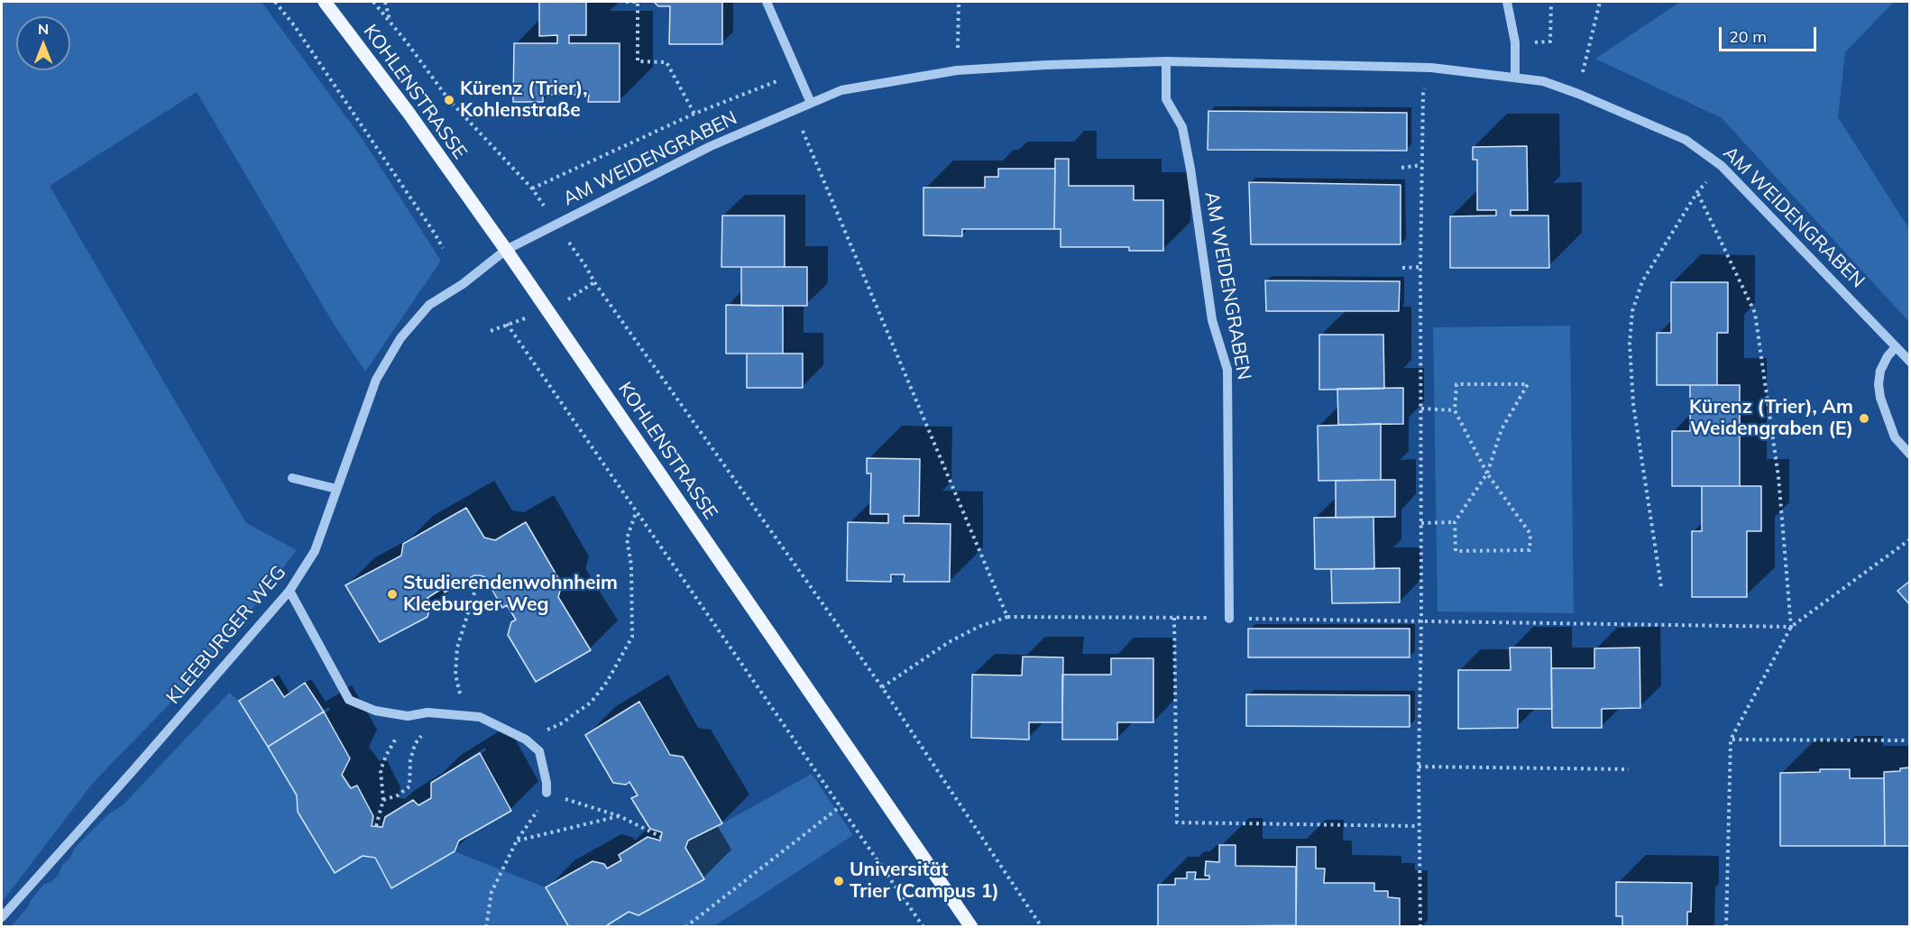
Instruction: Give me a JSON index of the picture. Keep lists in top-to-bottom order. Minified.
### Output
{"streets":{"main road":["KOHLENSTRASSE"],"street":["AM WEIDENGRABEN","KLEEBURGER WEG"]},"crossings":[["KOHLENSTRASSE","AM WEIDENGRABEN"],["KOHLENSTRASSE","KLEEBURGER WEG"],["AM WEIDENGRABEN","KLEEBURGER WEG"]],"places":["Kürenz (Trier), Kohlenstraße","Kürenz (Trier), Am Weidengraben (E)","Studierendenwohnheim Kleeburger Weg","Universität Trier (Campus 1)"],"scale_bar":"20 m","north":"top"}
